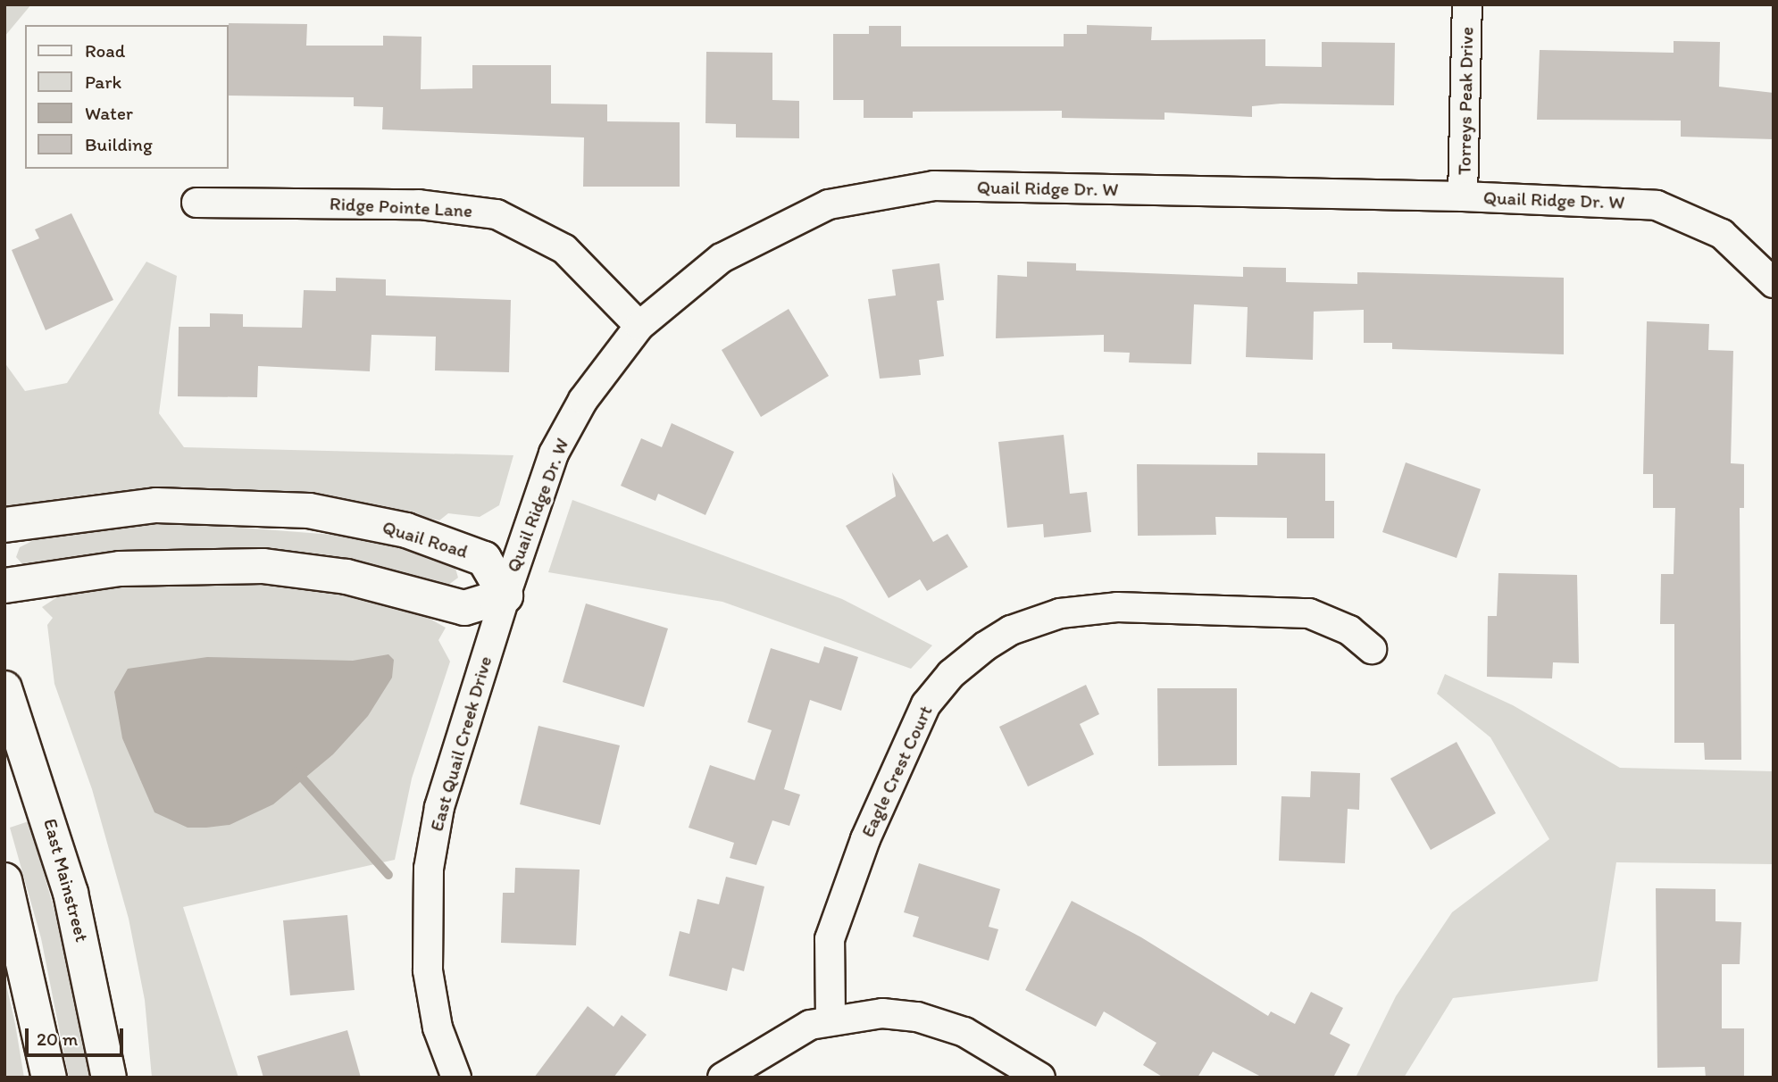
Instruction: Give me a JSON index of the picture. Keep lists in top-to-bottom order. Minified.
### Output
{"streets":{"street":["Torreys Peak Drive","Quail Ridge Dr. W","Ridge Pointe Lane","Quail Road","East Quail Creek Drive","Eagle Crest Court","East Mainstreet"]},"crossings":[["Torreys Peak Drive","Quail Ridge Dr. W"],["Quail Ridge Dr. W","Ridge Pointe Lane"],["Quail Ridge Dr. W","Quail Road"],["Quail Ridge Dr. W","East Quail Creek Drive"],["Quail Road","East Quail Creek Drive"]],"legend":["Road","Park","Water","Building"],"scale_bar":"20 m"}
